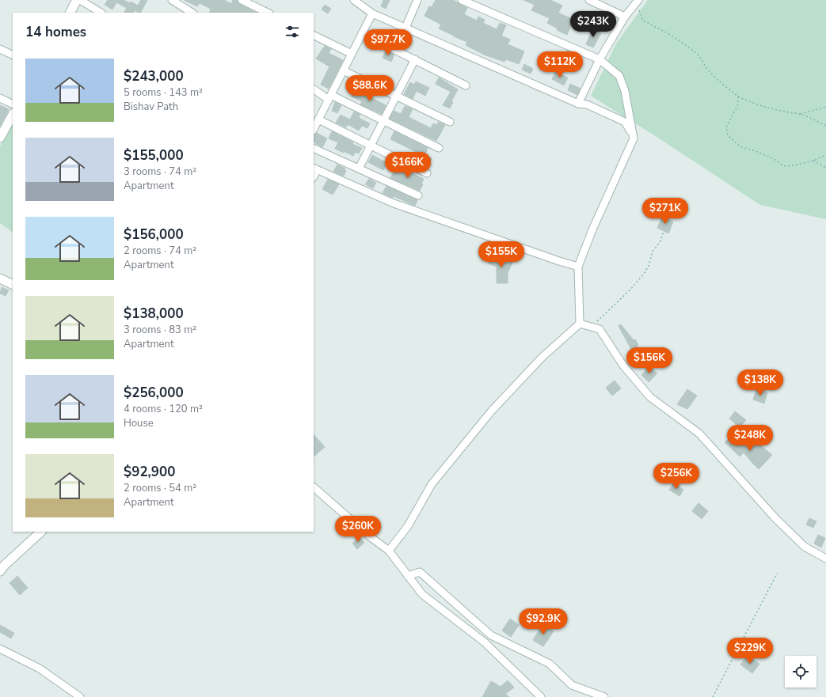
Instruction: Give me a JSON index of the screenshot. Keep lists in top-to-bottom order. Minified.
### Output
{"page":{"price":["$243K","$97.7K","$112K","$88.6K","$166K","$271K","$155K","$156K","$138K","$248K","$256K","$260K","$92.9K","$229K"],"heading":"14 homes","list":[{"name":"$243,000","note":"5 rooms · 143 m² · Bishav Path"},{"name":"$155,000","note":"3 rooms · 74 m² · Apartment"},{"name":"$156,000","note":"2 rooms · 74 m² · Apartment"},{"name":"$138,000","note":"3 rooms · 83 m² · Apartment"},{"name":"$256,000","note":"4 rooms · 120 m² · House"},{"name":"$92,900","note":"2 rooms · 54 m² · Apartment"}]}}
